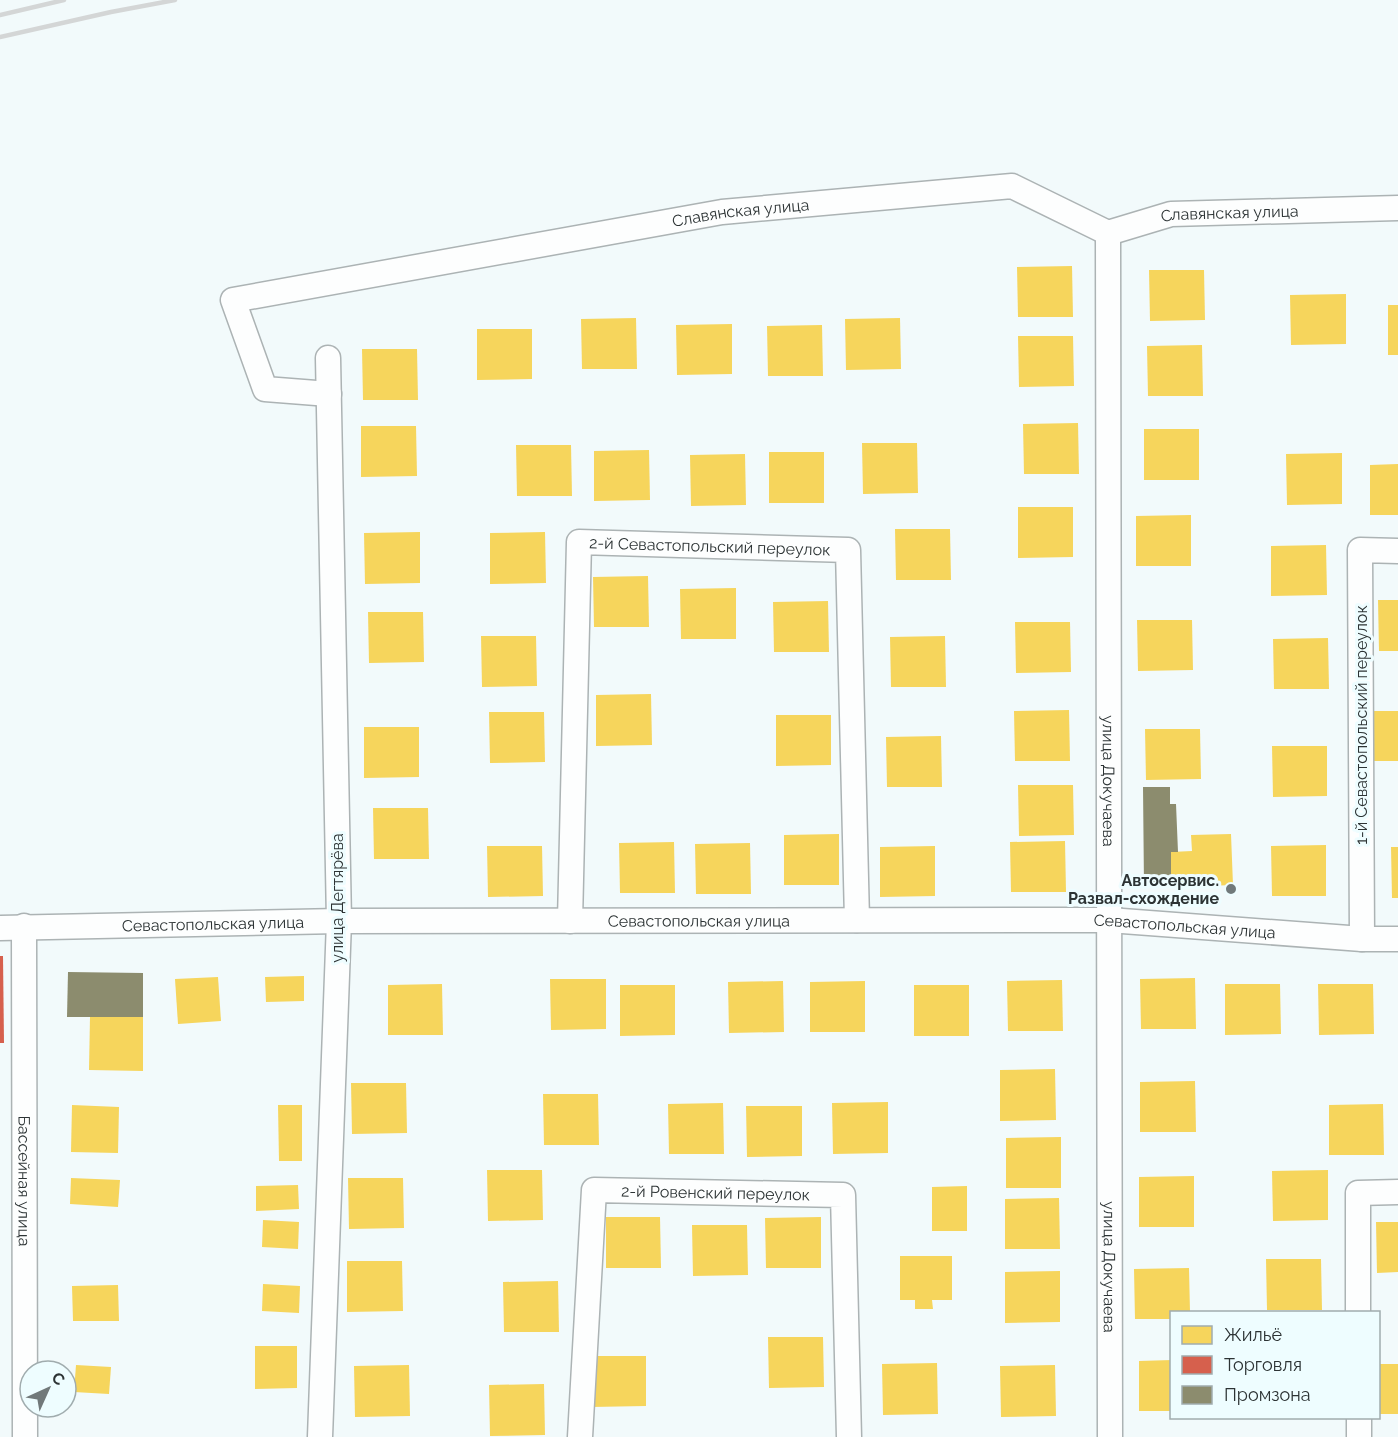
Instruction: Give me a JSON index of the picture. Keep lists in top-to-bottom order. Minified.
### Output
{"streets":{"street":["Славянская улица","2-й Севастопольский переулок","1-й Севастопольский переулок","улица Докучаева","улица Дегтярёва","Севастопольская улица","Бассейная улица","2-й Ровенский переулок"]},"crossings":[["Славянская улица","улица Докучаева"],["Славянская улица","улица Дегтярёва"],["2-й Севастопольский переулок","Севастопольская улица"],["1-й Севастопольский переулок","Севастопольская улица"],["улица Докучаева","Севастопольская улица"],["улица Дегтярёва","Севастопольская улица"],["Севастопольская улица","Бассейная улица"]],"places":["Автосервис. Развал-схождение"],"legend":["Жильё","Торговля","Промзона"],"north":"top right"}
